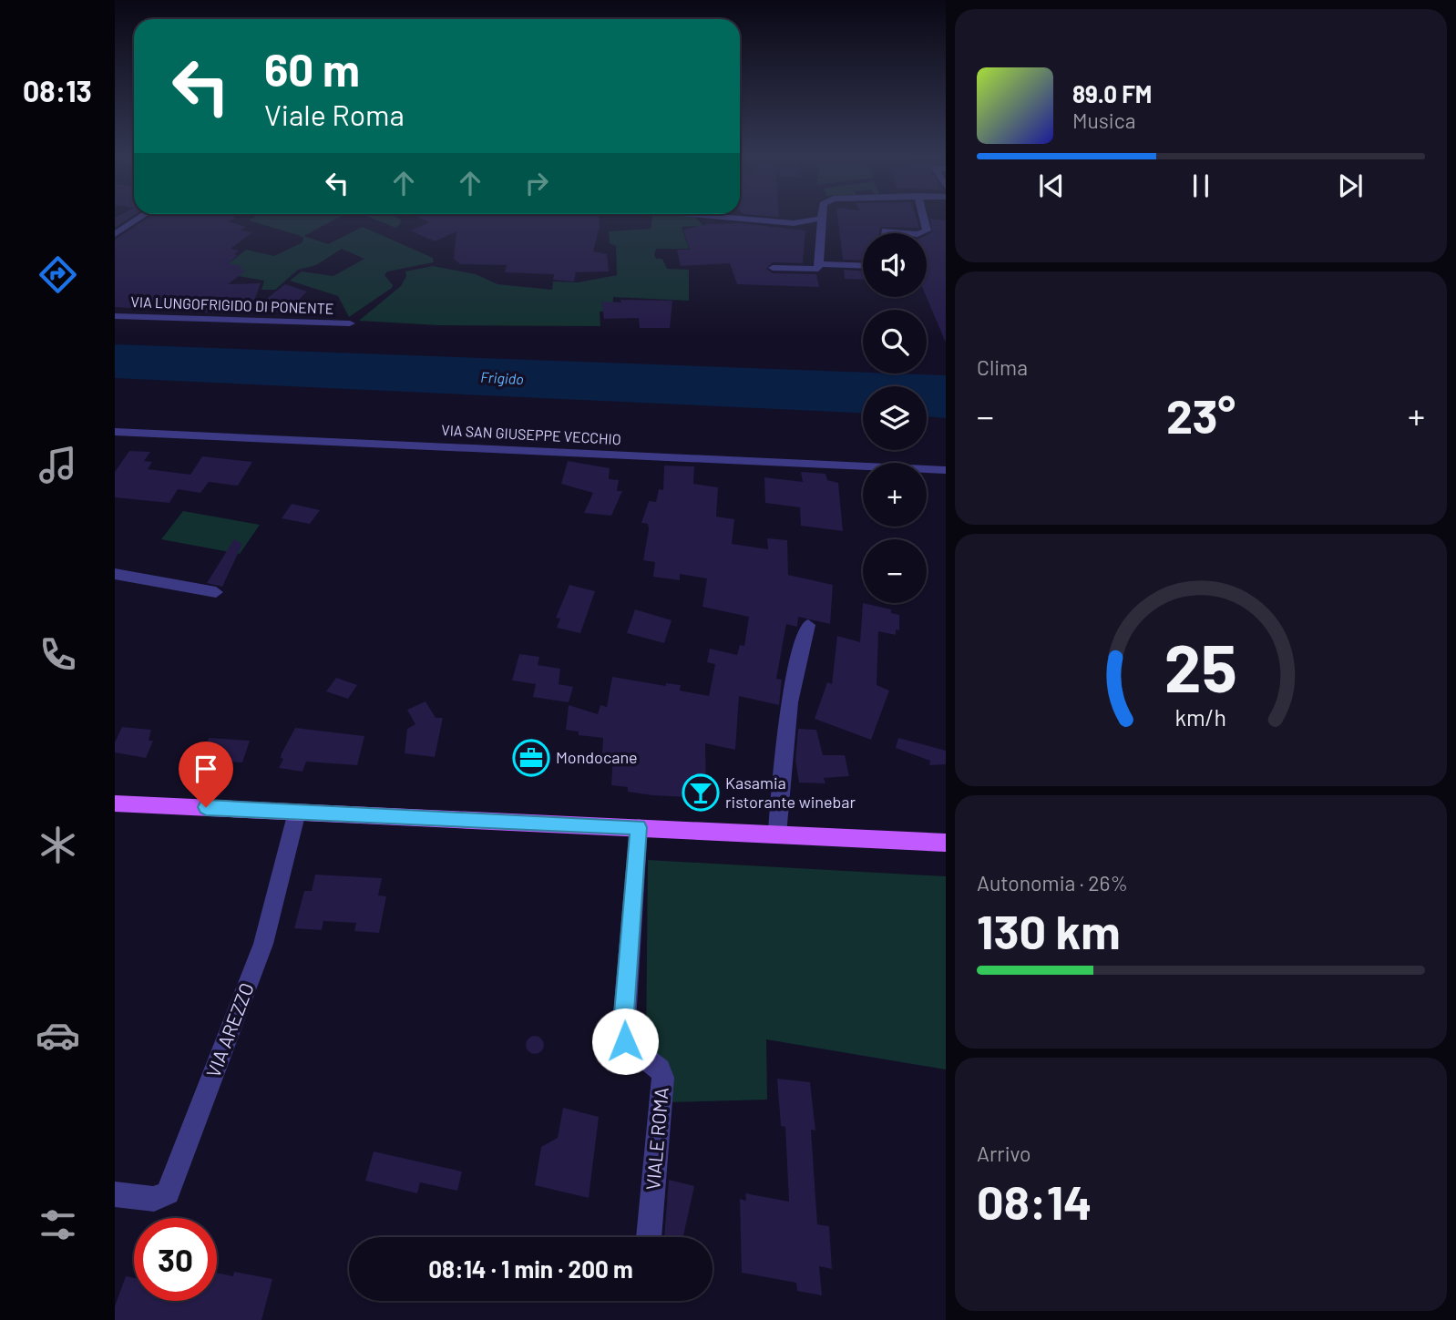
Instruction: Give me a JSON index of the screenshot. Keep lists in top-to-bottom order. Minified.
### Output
{"streets":{"street":["VIA LUNGOFRIGIDO DI PONENTE","VIA SAN GIUSEPPE VECCHIO","VIA AREZZO","VIALE ROMA"]},"water":["Frigido"],"places":{"office":["Mondocane"],"bar":["Kasamia ristorante winebar"]},"page":{"tabs":"08:13","turn":["60 m","Viale Roma"],"song":["89.0 FM","Musica"],"map_buttons":["+","−"],"tile":["Clima",["Autonomia · 26%","130 km"],["Arrivo","08:14"]],"heat":["−","23°","+"],"limit":"30","trip":"08:14 · 1 min · 200 m","gauge":["25","km/h"]}}
